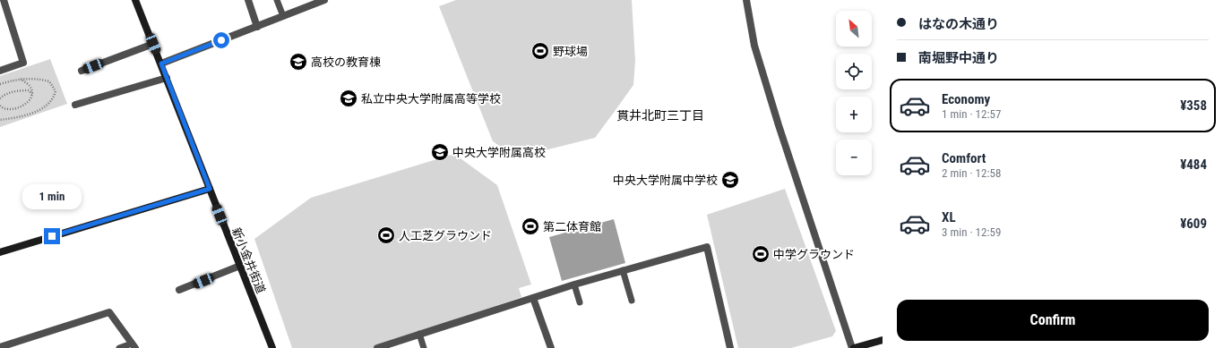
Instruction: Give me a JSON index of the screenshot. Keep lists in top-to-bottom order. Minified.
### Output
{"streets":{"main road":["新小金井街道"]},"districts":["貫井北町三丁目"],"places":{"sports":["野球場","第二体育館","人工芝グラウンド","中学グラウンド"],"school or university":["高校の教育棟","私立中央大学附属高等学校","中央大学附属高校","中央大学附属中学校"]},"north":"top left","page":{"banner":["はなの木通り","南堀野中通り"],"map_buttons":["+","−"],"list":[{"name":"Economy","note":"1 min · 12:57","value":"¥358"},{"name":"Comfort","note":"2 min · 12:58","value":"¥484"},{"name":"XL","note":"3 min · 12:59","value":"¥609"}],"bubble":"1 min","buttons":"Confirm"}}
